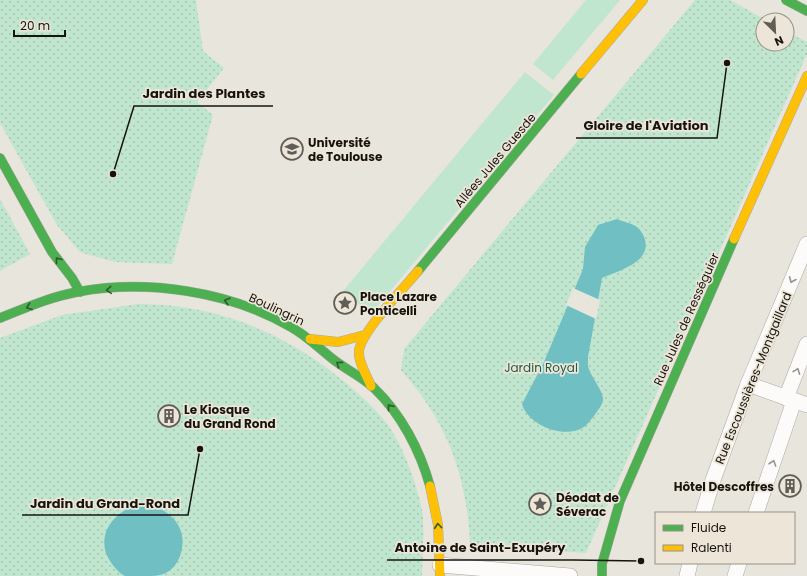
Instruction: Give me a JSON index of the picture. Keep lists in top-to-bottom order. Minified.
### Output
{"streets":{"main road":["Allées Jules Guesde","Boulingrin","Rue Jules de Rességuier"],"street":["Rue Escoussières-Montgaillard"]},"crossings":[["Allées Jules Guesde","Boulingrin"]],"one_way":["Boulingrin"],"parks":["Jardin Royal"],"places":{"other":["Gloire de l'Aviation","Jardin des Plantes","Jardin du Grand-Rond","Antoine de Saint-Exupéry"],"school or university":["Université de Toulouse"],"place":["Place Lazare Ponticelli","Déodat de Séverac"],"building":["Le Kiosque du Grand Rond","Hôtel Descoffres"]},"legend":["Fluide","Ralenti"],"scale_bar":"20 m","north":"bottom right"}
